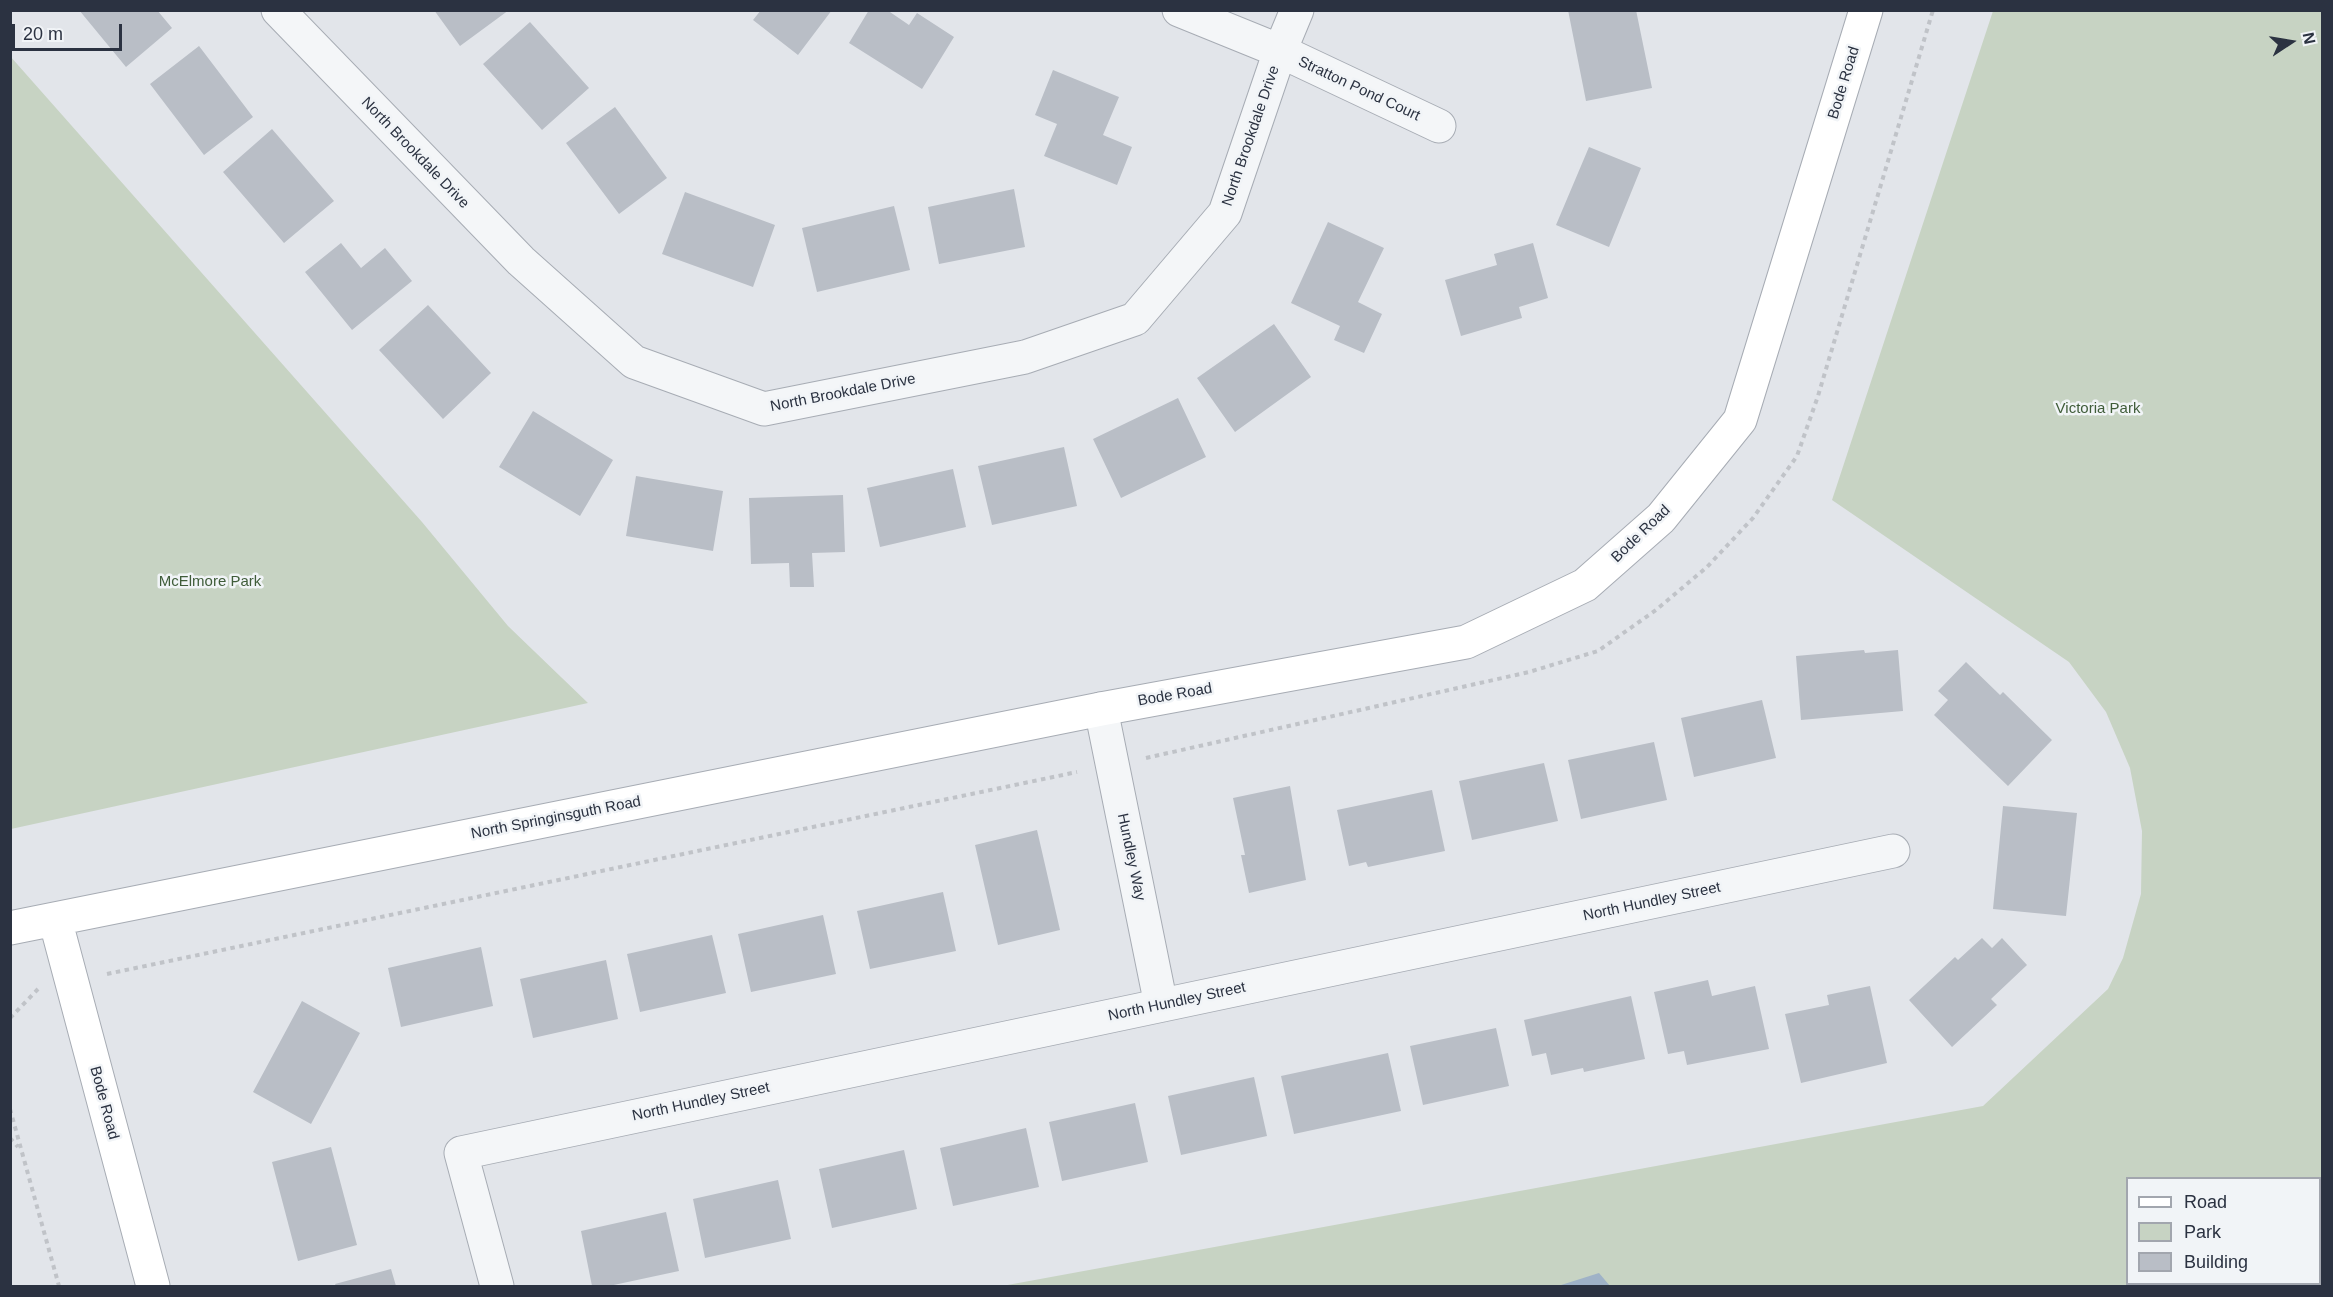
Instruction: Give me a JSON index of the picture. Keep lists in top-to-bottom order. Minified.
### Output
{"streets":{"street":["Bode Road","Stratton Pond Court","North Brookdale Drive","North Springinsguth Road","Hundley Way","North Hundley Street"]},"crossings":[["Bode Road","North Springinsguth Road"],["Bode Road","Hundley Way"],["Stratton Pond Court","North Brookdale Drive"],["North Springinsguth Road","Hundley Way"],["Hundley Way","North Hundley Street"]],"parks":["Victoria Park","McElmore Park"],"legend":["Road","Park","Building"],"scale_bar":"20 m","north":"right"}
